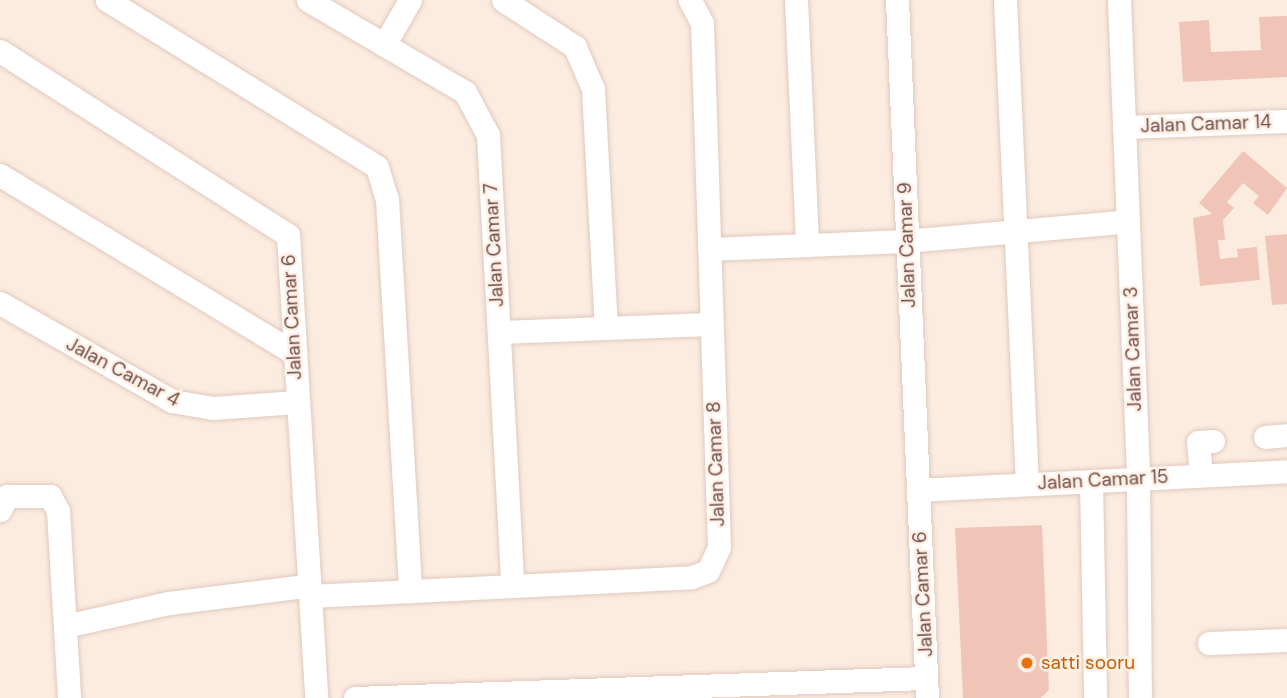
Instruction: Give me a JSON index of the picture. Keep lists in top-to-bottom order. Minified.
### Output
{"streets":{"street":["Jalan Camar 14","Jalan Camar 7","Jalan Camar 9","Jalan Camar 6","Jalan Camar 3","Jalan Camar 4","Jalan Camar 8","Jalan Camar 15"]},"crossings":[["Jalan Camar 14","Jalan Camar 3"],["Jalan Camar 7","Jalan Camar 8"],["Jalan Camar 9","Jalan Camar 6"],["Jalan Camar 9","Jalan Camar 15"],["Jalan Camar 6","Jalan Camar 4"],["Jalan Camar 6","Jalan Camar 8"],["Jalan Camar 6","Jalan Camar 15"],["Jalan Camar 3","Jalan Camar 15"]],"places":["satti sooru"]}
